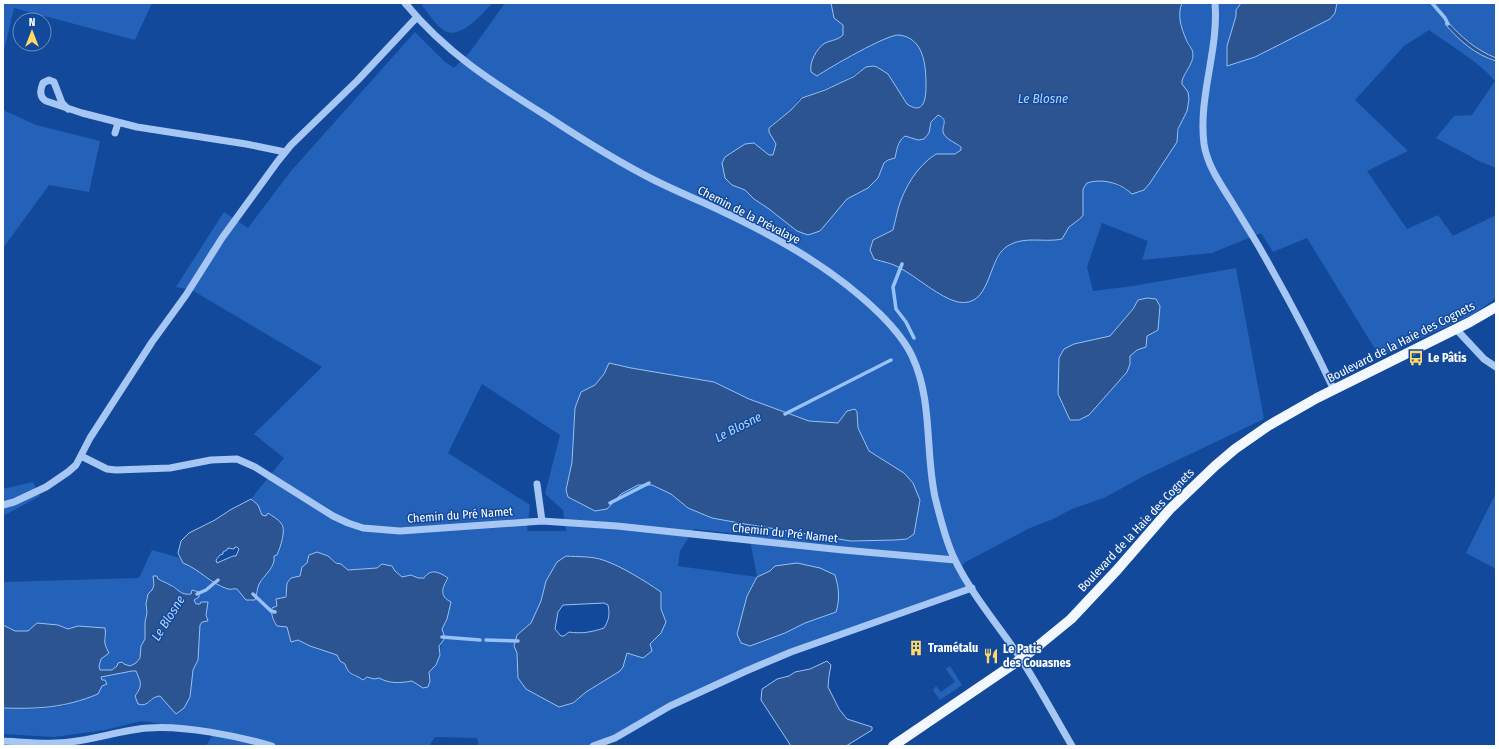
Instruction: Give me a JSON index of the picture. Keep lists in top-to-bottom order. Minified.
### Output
{"streets":{"main road":["Boulevard de la Haie des Cognets"],"street":["Chemin de la Prévalaye","Chemin du Pré Namet"]},"crossings":[["Chemin de la Prévalaye","Boulevard de la Haie des Cognets"],["Chemin de la Prévalaye","Chemin du Pré Namet"]],"water":["Le Blosne"],"places":{"bus stop":["Le Pâtis"],"building":["Tramétalu"],"restaurant":["Le Patis des Couasnes"]},"north":"top"}
